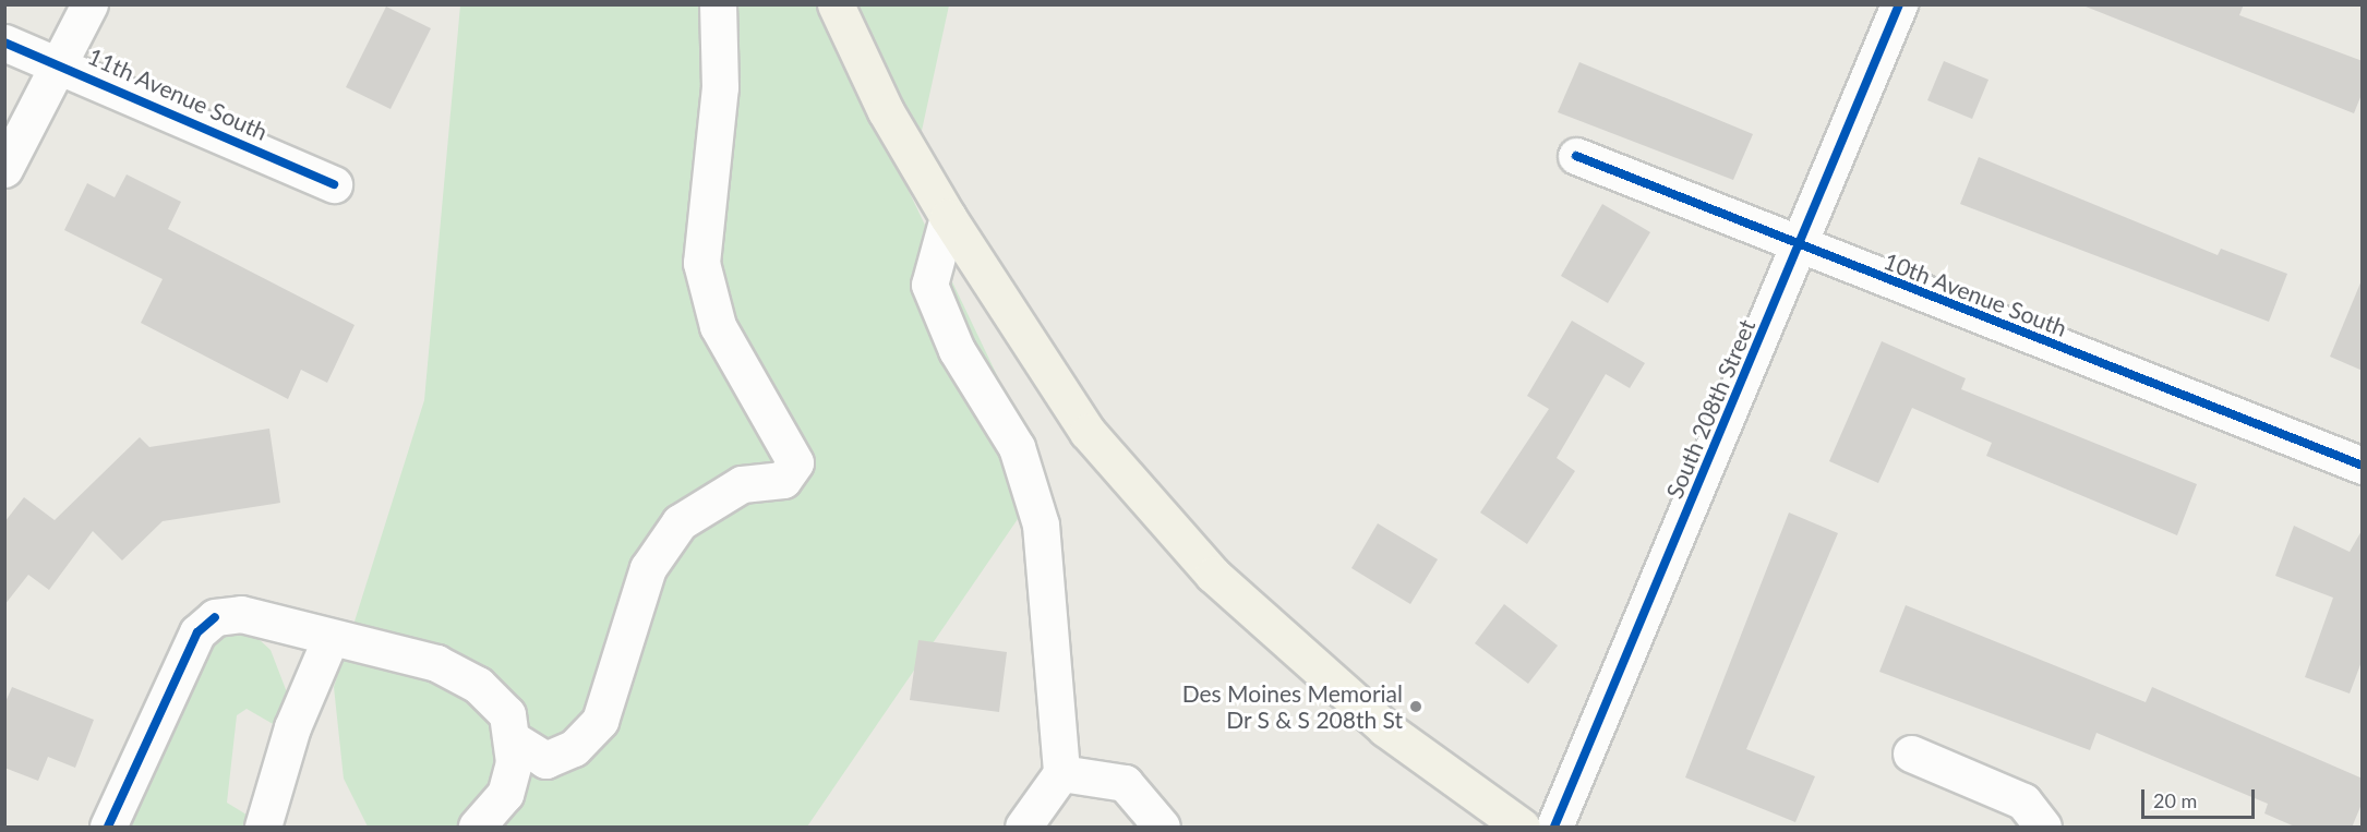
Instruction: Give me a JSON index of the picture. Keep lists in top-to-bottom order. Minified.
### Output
{"streets":{"street":["11th Avenue South","10th Avenue South","South 208th Street"]},"crossings":[["10th Avenue South","South 208th Street"]],"places":["Des Moines Memorial Dr S & S 208th St"],"scale_bar":"20 m"}
